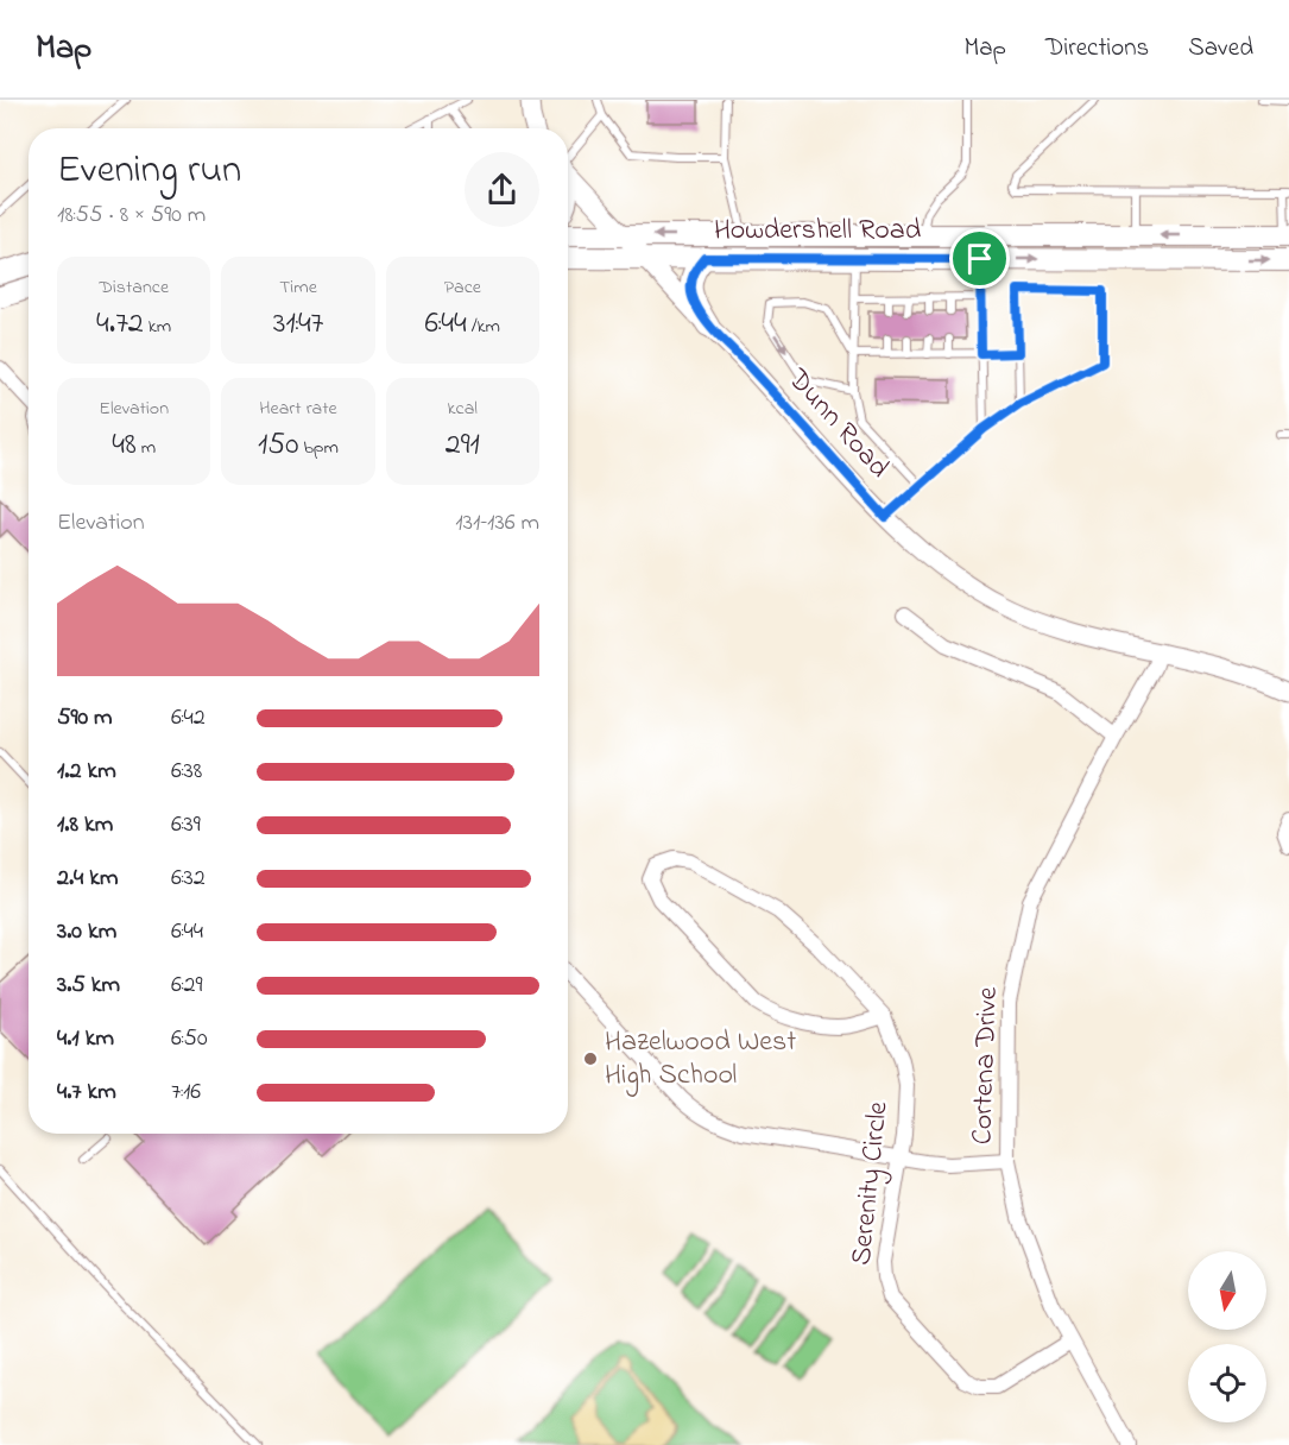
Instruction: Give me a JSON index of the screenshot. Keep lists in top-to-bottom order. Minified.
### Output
{"streets":{"main road":["Howdershell Road"],"street":["Dunn Road","Cortena Drive","Serenity Circle"]},"crossings":[["Howdershell Road","Dunn Road"],["Dunn Road","Cortena Drive"],["Cortena Drive","Serenity Circle"]],"places":["Hazelwood West High School"],"north":"bottom","page":{"header":"Map","nav":["Map","Directions","Saved"],"heading":["Evening run","18:55 · 8 × 590 m"],"stats":[["Distance","4.72 km"],["Time","31:47"],["Pace","6:44 /km"],["Elevation","48 m"],["Heart rate","150 bpm"],["kcal","291"]],"chart":["Elevation","131–136 m"],"list":[{"name":"590 m","note":"6:42"},{"name":"1.2 km","note":"6:38"},{"name":"1.8 km","note":"6:39"},{"name":"2.4 km","note":"6:32"},{"name":"3.0 km","note":"6:44"},{"name":"3.5 km","note":"6:29"},{"name":"4.1 km","note":"6:50"},{"name":"4.7 km","note":"7:16"}]}}
